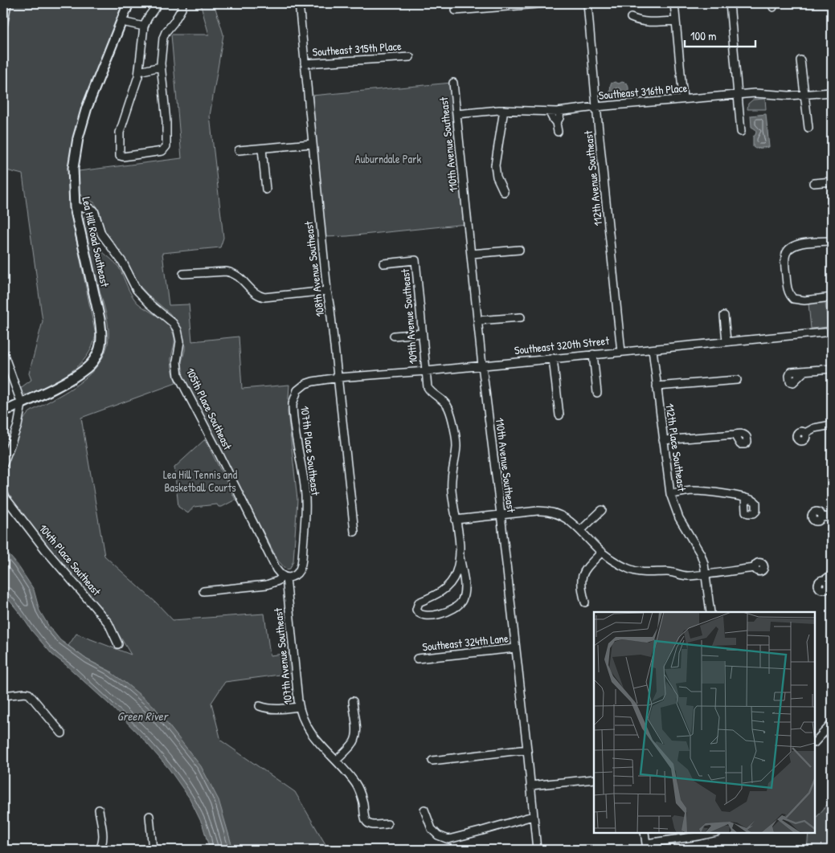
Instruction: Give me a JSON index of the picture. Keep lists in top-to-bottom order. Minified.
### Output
{"streets":{"main road":["Lea Hill Road Southeast"],"street":["Southeast 315th Place","Southeast 316th Place","110th Avenue Southeast","112th Avenue Southeast","108th Avenue Southeast","109th Avenue Southeast","Southeast 320th Street","105th Place Southeast","112th Place Southeast","107th Place Southeast","104th Place Southeast","Southeast 324th Lane","107th Avenue Southeast"]},"crossings":[["Southeast 315th Place","108th Avenue Southeast"],["Southeast 316th Place","110th Avenue Southeast"],["Southeast 316th Place","112th Avenue Southeast"],["110th Avenue Southeast","Southeast 320th Street"],["110th Avenue Southeast","Southeast 324th Lane"],["112th Avenue Southeast","Southeast 320th Street"],["Lea Hill Road Southeast","105th Place Southeast"],["108th Avenue Southeast","Southeast 320th Street"],["109th Avenue Southeast","Southeast 320th Street"],["Southeast 320th Street","112th Place Southeast"],["Southeast 320th Street","107th Place Southeast"],["105th Place Southeast","107th Place Southeast"],["105th Place Southeast","107th Avenue Southeast"],["107th Place Southeast","107th Avenue Southeast"]],"water":["Green River"],"parks":["Auburndale Park","Lea Hill Tennis and Basketball Courts"],"scale_bar":"100 m"}
